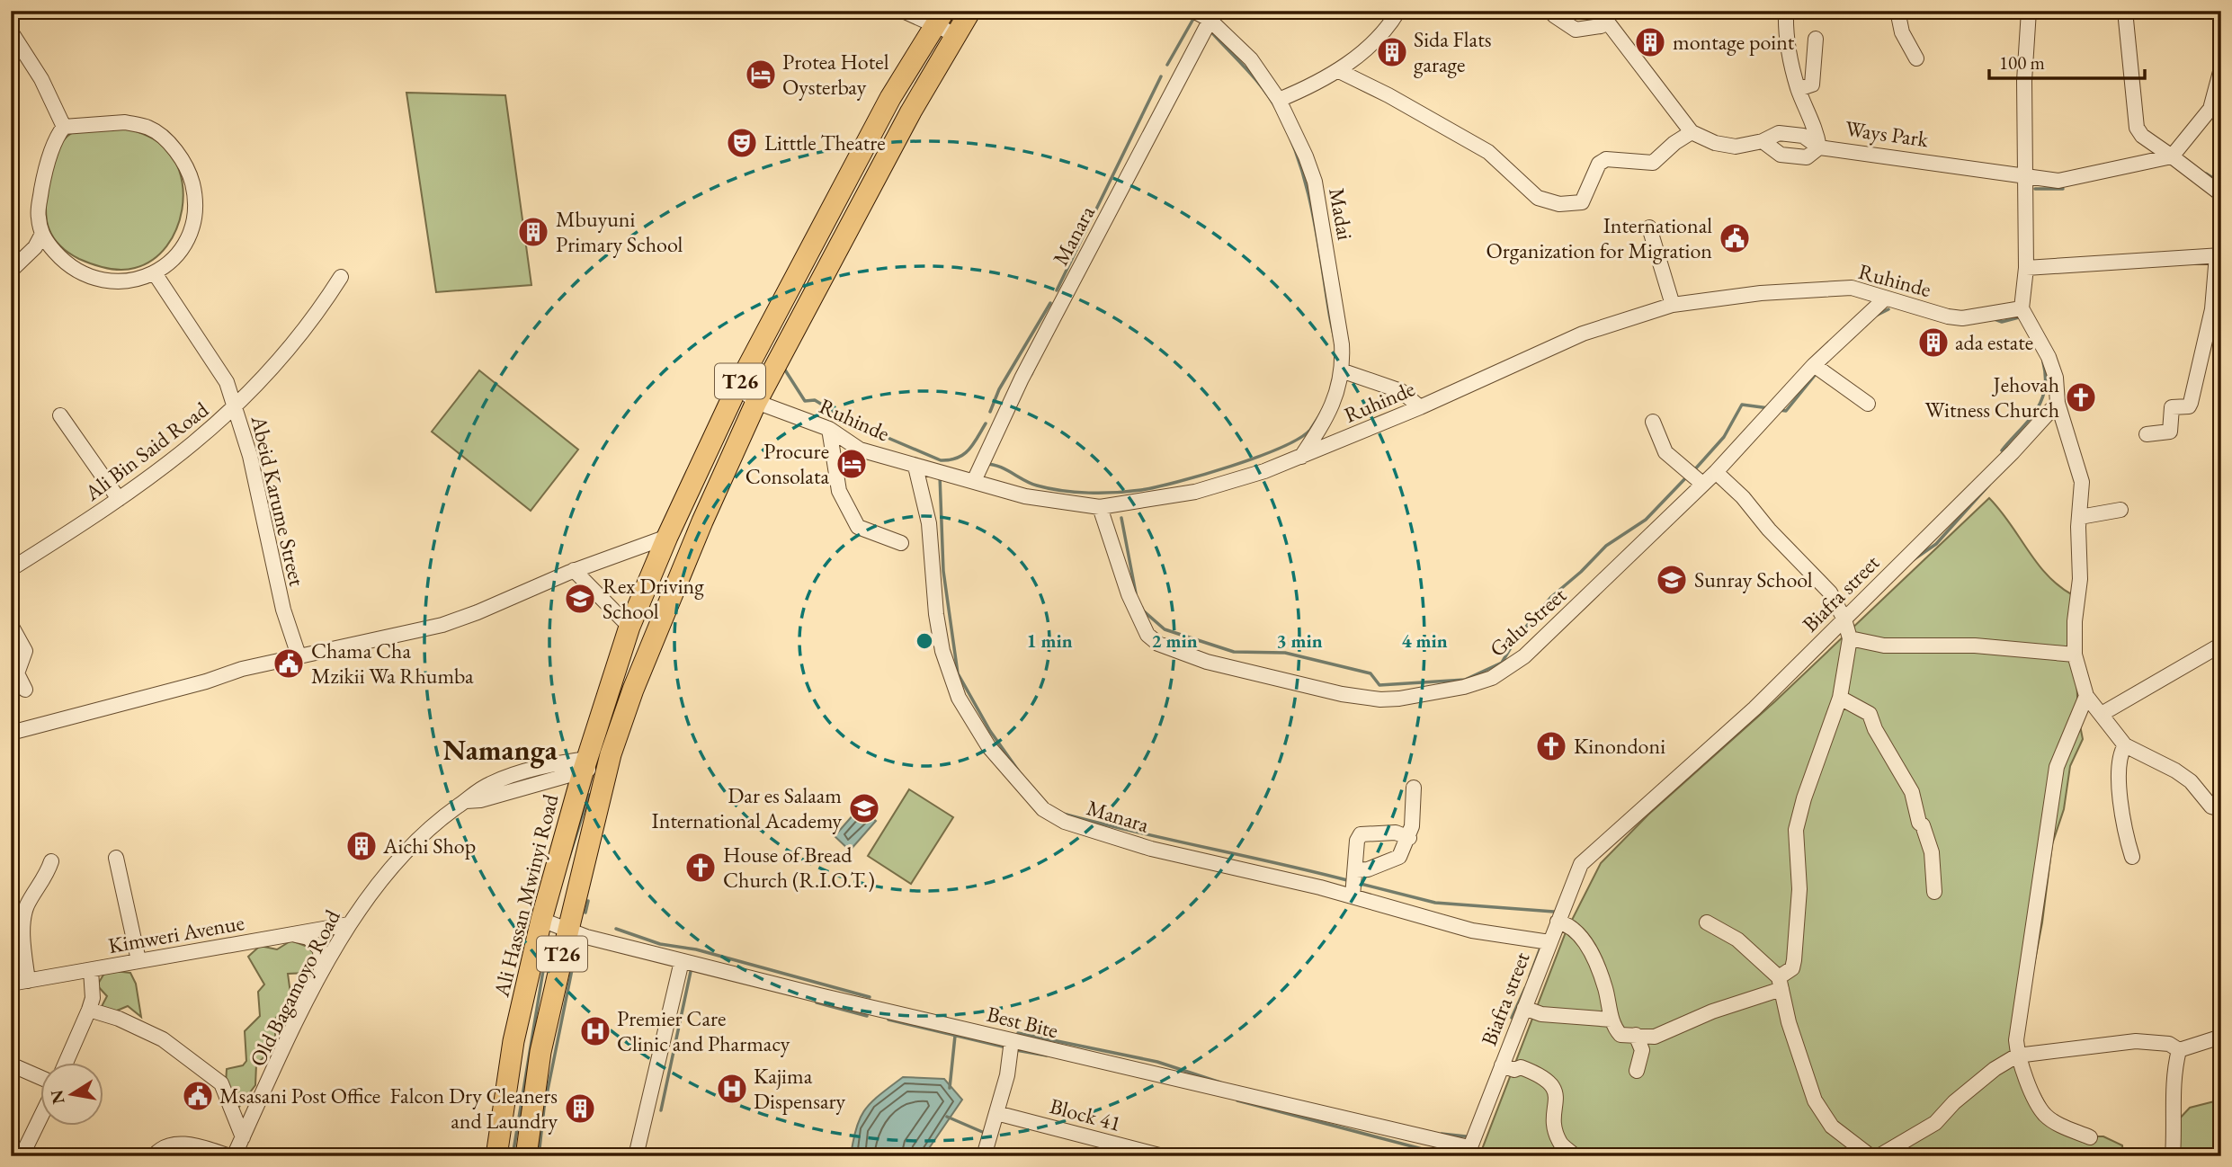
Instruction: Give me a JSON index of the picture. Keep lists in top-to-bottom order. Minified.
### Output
{"streets":{"highway":["T26","Ali Hassan Mwinyi Road"],"street":["Ways Park","Madai","Manara","Ruhinde","Ali Bin Said Road","Abeid Karume Street","Biafra street","Galu Street","Kimweri Avenue","Old Bagamoyo Road","Best Bite","Block 41"]},"crossings":[["Madai","Manara"],["Madai","Ruhinde"],["Manara","Ruhinde"],["Manara","Biafra street"],["Ruhinde","T26"],["Ruhinde","Galu Street"],["Ruhinde","Ali Hassan Mwinyi Road"],["T26","Old Bagamoyo Road"],["T26","Best Bite"],["Ali Bin Said Road","Abeid Karume Street"],["Biafra street","Best Bite"],["Ali Hassan Mwinyi Road","Old Bagamoyo Road"],["Ali Hassan Mwinyi Road","Best Bite"],["Kimweri Avenue","Old Bagamoyo Road"]],"districts":["Namanga"],"places":{"building":["montage point","Sida Flats garage","Mbuyuni Primary School","ada estate","Aichi Shop","Falcon Dry Cleaners and Laundry"],"hotel":["Protea Hotel Oysterbay","Procure Consolata"],"theatre":["Litttle Theatre"],"public building":["International Organization for Migration","Chama Cha Mzikii Wa Rhumba","Msasani Post Office"],"church":["Jehovah Witness Church","Kinondoni","House of Bread Church (R.I.O.T.)"],"school or university":["Sunray School","Rex Driving School","Dar es Salaam International Academy"],"hospital":["Premier Care Clinic and Pharmacy","Kajima Dispensary"]},"scale_bar":"100 m","north":"left","rings":["1 min","2 min","3 min","4 min"]}
